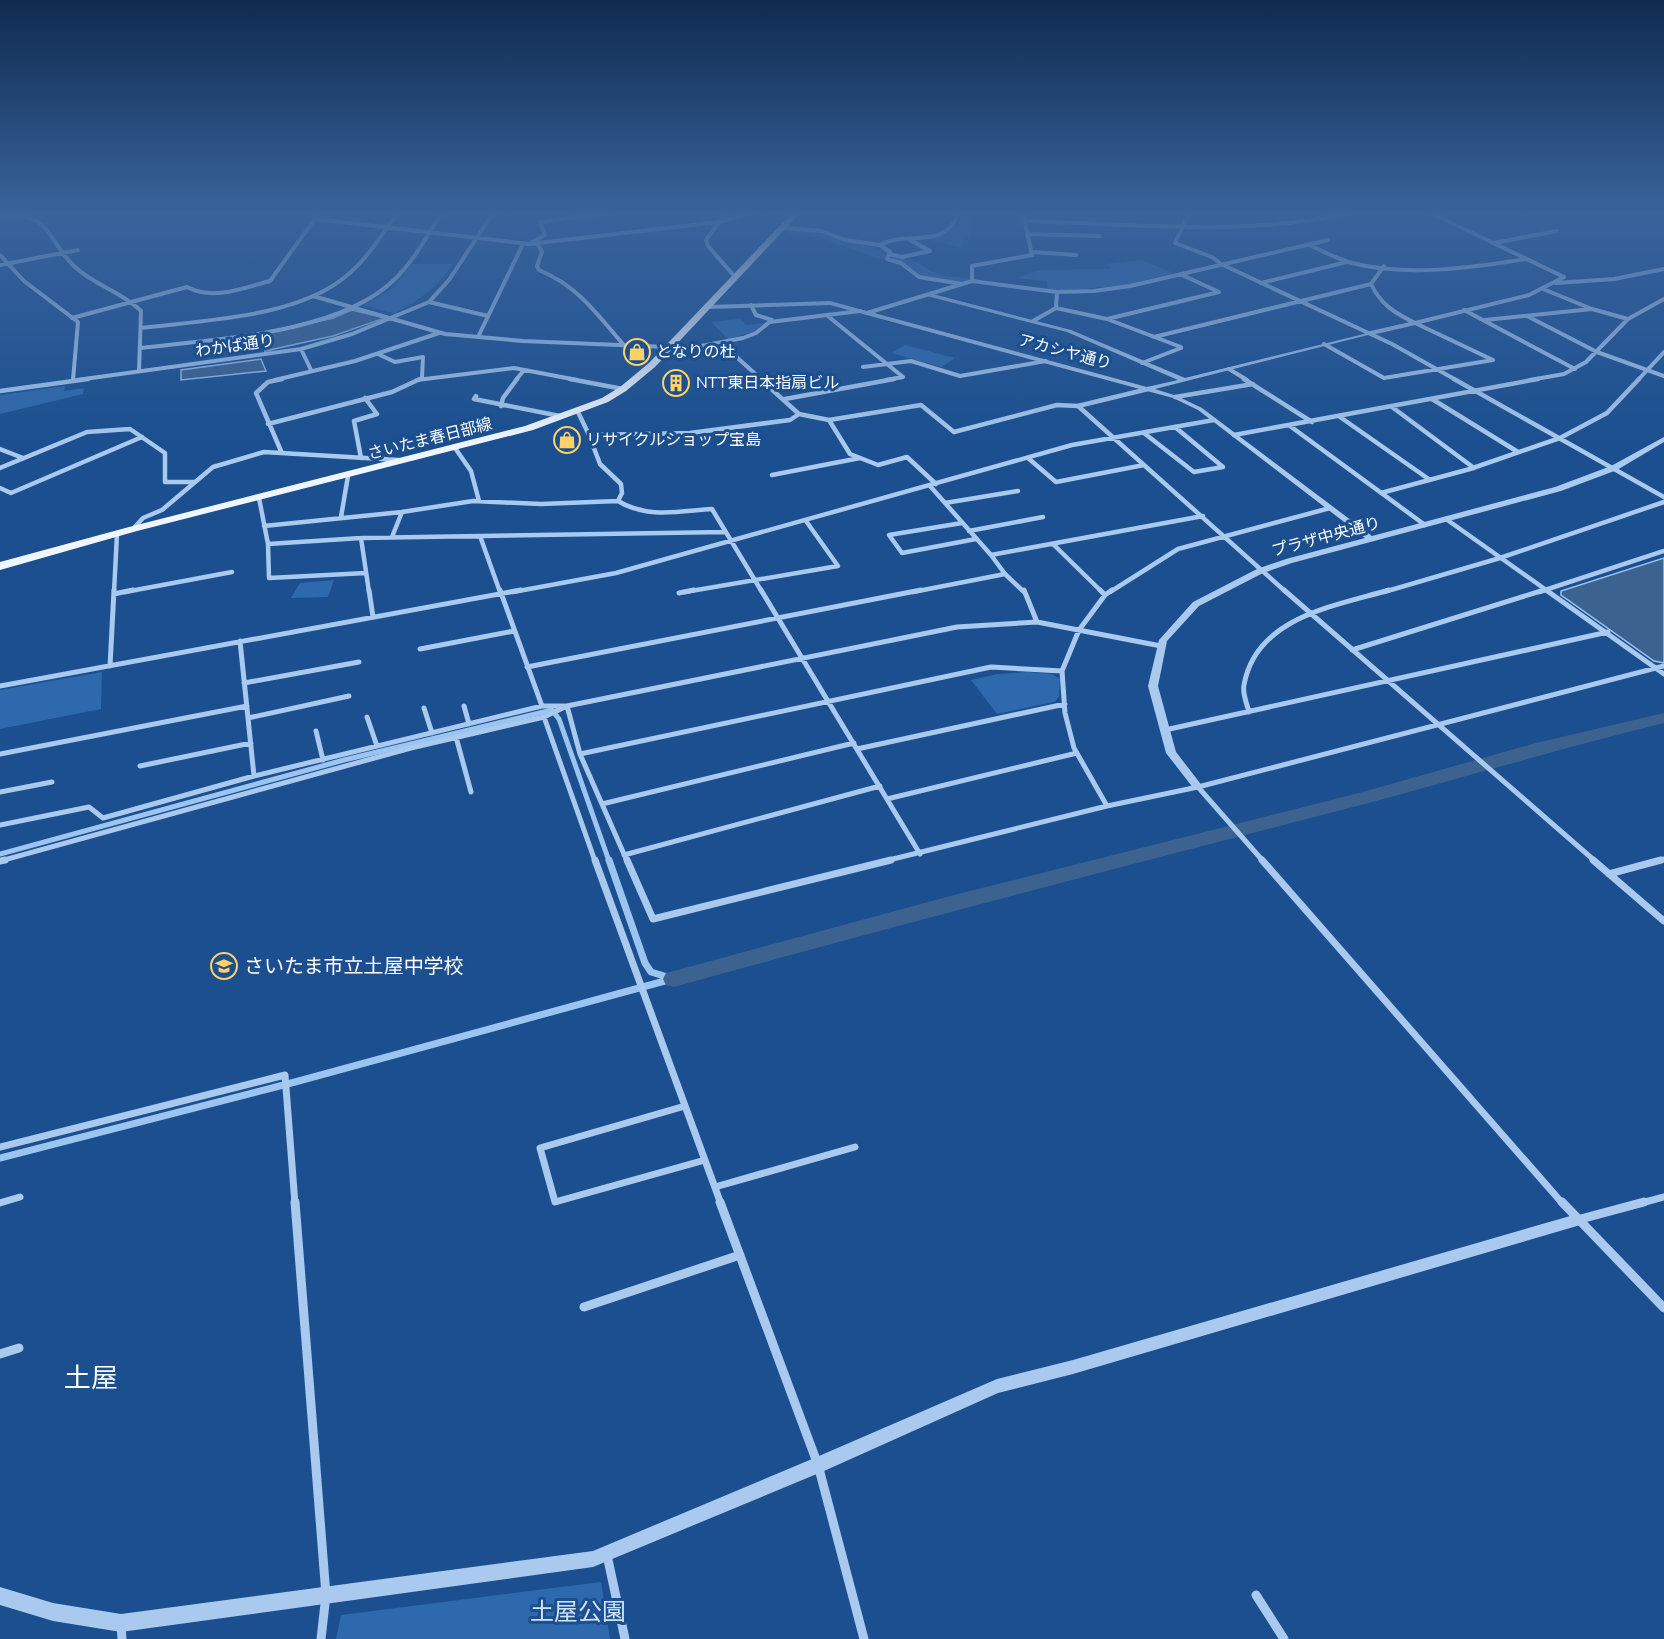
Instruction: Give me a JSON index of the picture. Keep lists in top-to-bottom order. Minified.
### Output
{"streets":{"main road":["さいたま春日部線"],"street":["わかば通り","アカシヤ通り","プラザ中央通り"]},"crossings":[["アカシヤ通り","さいたま春日部線"],["アカシヤ通り","プラザ中央通り"]],"districts":["土屋"],"parks":["土屋公園"],"places":{"shop":["となりの杜","リサイクルショップ宝島"],"building":["NTT東日本指扇ビル"],"school or university":["さいたま市立土屋中学校"]}}
